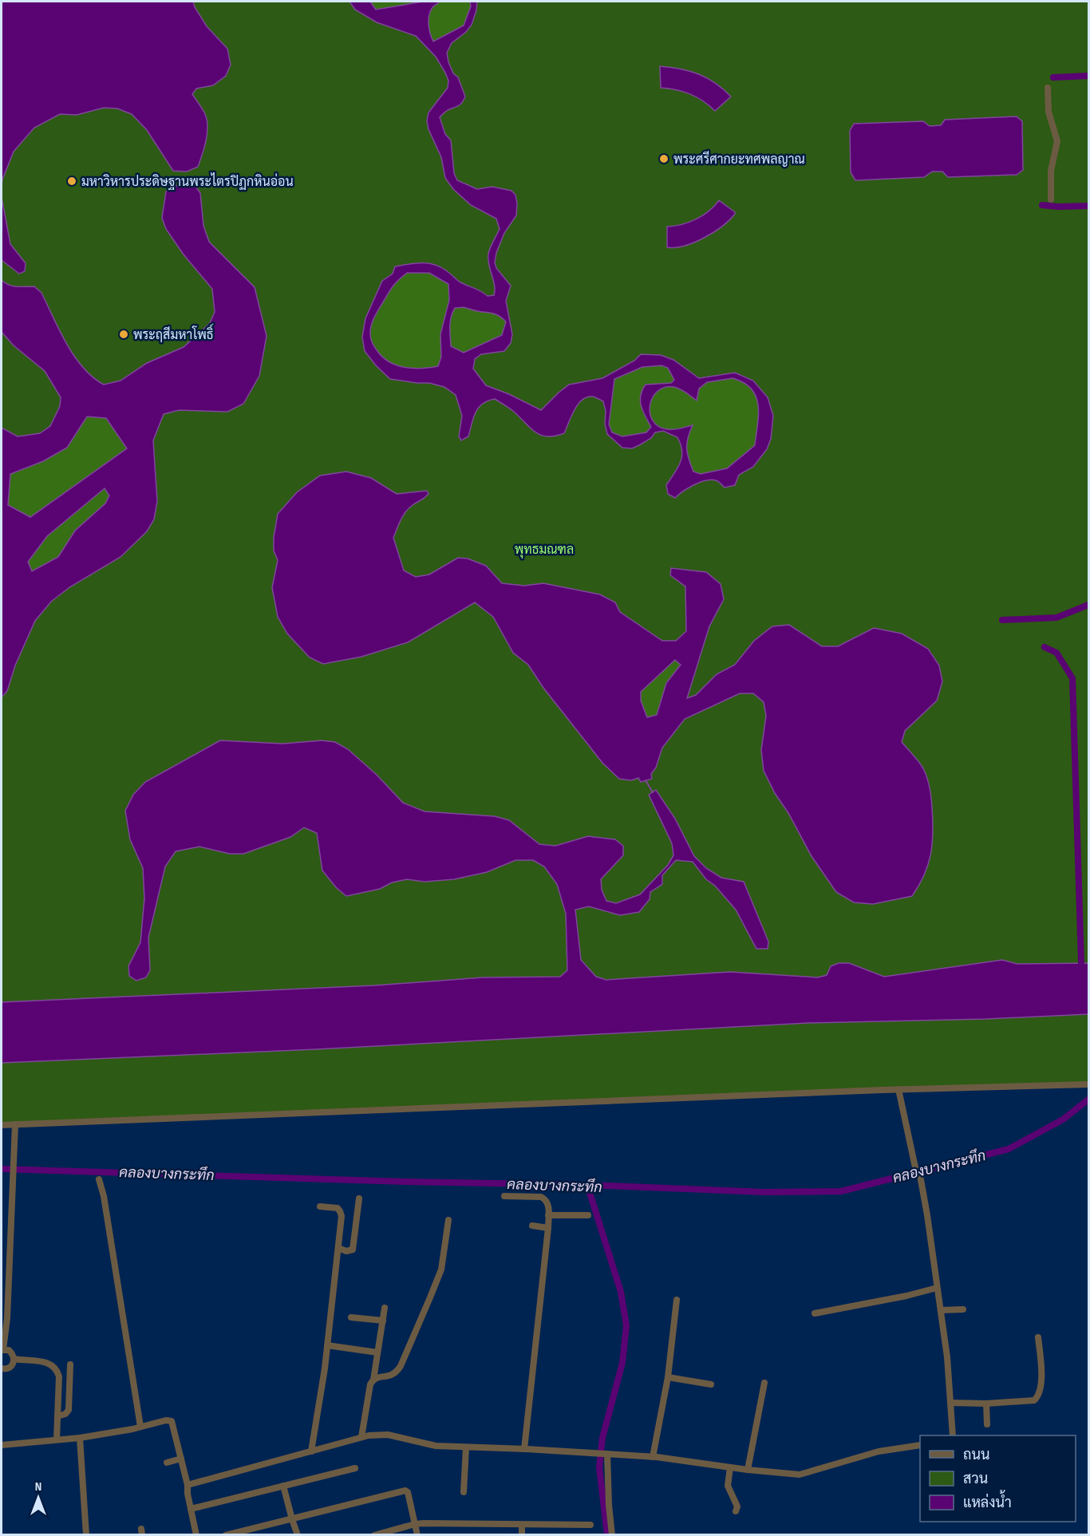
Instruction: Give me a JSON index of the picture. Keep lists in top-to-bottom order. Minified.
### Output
{"water":["คลองบางกระทึก"],"parks":["พุทธมณฑล"],"places":["พระศรีศากยะทศพลญาณ","มหาวิหารประดิษฐานพระไตรปิฏกหินอ่อน","พระฤสีมหาโพธิ์"],"legend":["ถนน","สวน","แหล่งน้ำ"],"north":"top"}
